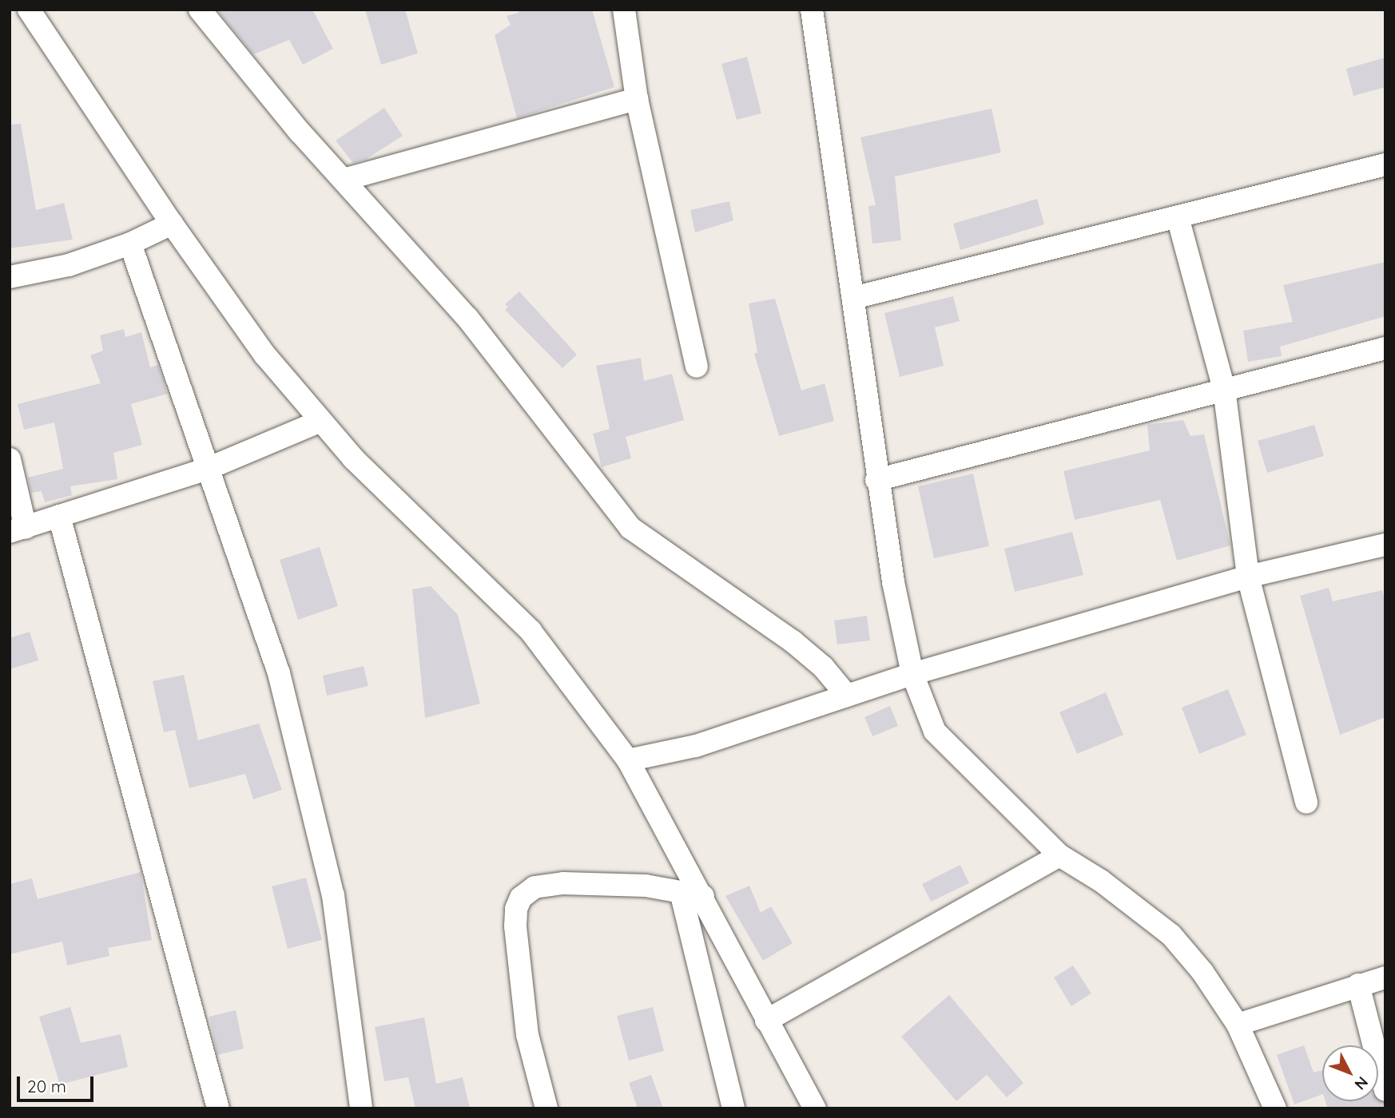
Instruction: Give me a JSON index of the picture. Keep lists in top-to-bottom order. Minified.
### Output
{"scale_bar":"20 m","north":"bottom right"}
